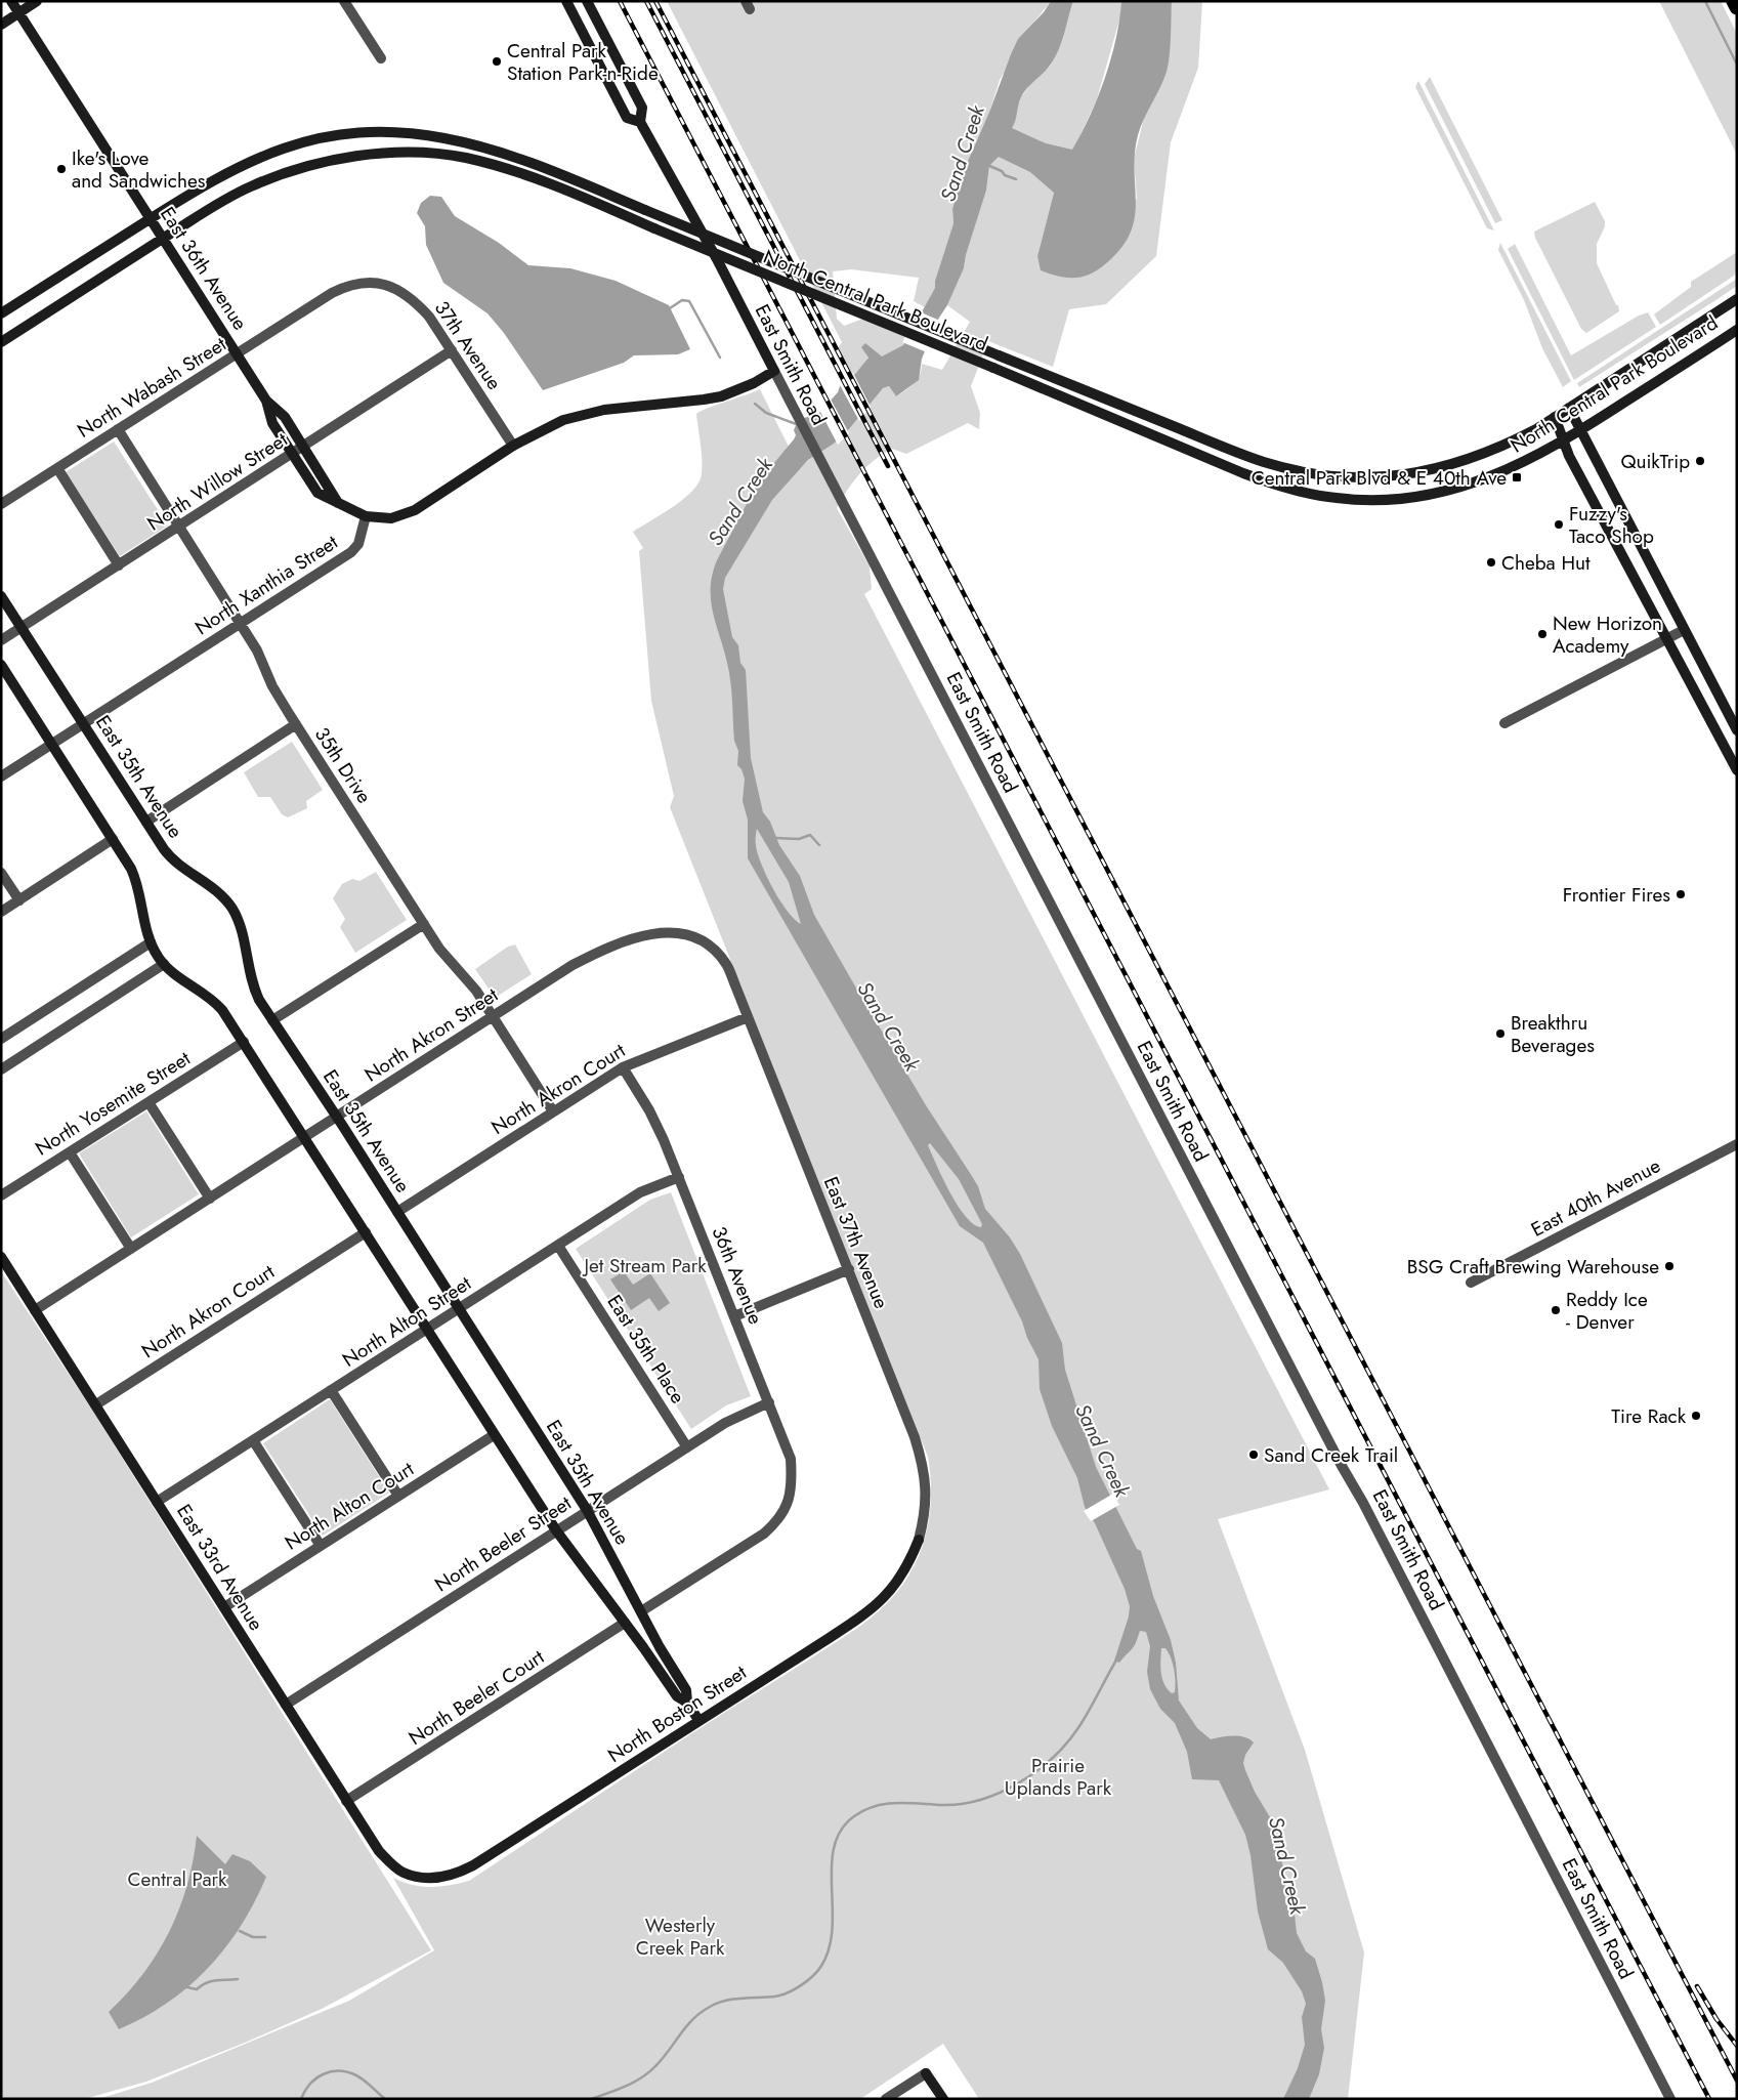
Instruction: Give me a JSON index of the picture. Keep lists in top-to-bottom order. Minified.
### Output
{"streets":{"street":["East 36th Avenue","North Central Park Boulevard","37th Avenue","East Smith Road","North Wabash Street","North Willow Street","North Xanthia Street","35th Drive","East 35th Avenue","North Akron Street","North Akron Court","North Yosemite Street","East 40th Avenue","East 37th Avenue","36th Avenue","North Alton Street","East 35th Place","North Alton Court","North Beeler Street","East 33rd Avenue","North Beeler Court","North Boston Street"]},"crossings":[["East 36th Avenue","North Central Park Boulevard"],["East 36th Avenue","North Wabash Street"],["East 36th Avenue","North Willow Street"],["East 36th Avenue","North Xanthia Street"],["37th Avenue","North Wabash Street"],["37th Avenue","North Willow Street"],["North Wabash Street","35th Drive"],["North Willow Street","35th Drive"],["North Willow Street","East 35th Avenue"],["North Xanthia Street","35th Drive"],["North Xanthia Street","East 35th Avenue"],["35th Drive","North Akron Street"],["35th Drive","North Akron Court"],["East 35th Avenue","North Akron Street"],["East 35th Avenue","North Akron Court"],["East 35th Avenue","North Yosemite Street"],["East 35th Avenue","36th Avenue"],["East 35th Avenue","North Alton Street"],["East 35th Avenue","North Alton Court"],["East 35th Avenue","North Beeler Street"],["East 35th Avenue","North Beeler Court"],["East 35th Avenue","North Boston Street"],["North Akron Street","East 37th Avenue"],["North Akron Street","East 33rd Avenue"],["North Akron Court","East 37th Avenue"],["North Akron Court","36th Avenue"],["North Akron Court","East 33rd Avenue"],["East 37th Avenue","North Boston Street"],["36th Avenue","North Alton Street"],["36th Avenue","North Beeler Street"],["North Alton Street","East 35th Place"],["North Alton Street","East 33rd Avenue"],["East 35th Place","North Beeler Street"],["North Alton Court","East 33rd Avenue"],["North Beeler Street","East 33rd Avenue"],["East 33rd Avenue","North Beeler Court"],["East 33rd Avenue","North Boston Street"]],"water":["Sand Creek"],"parks":["Jet Stream Park","Prairie Uplands Park","Central Park","Westerly Creek Park"],"places":{"other":["Central Park Station Park-n-Ride","Ike's Love and Sandwiches","QuikTrip","Fuzzy's Taco Shop","Cheba Hut","New Horizon Academy","Frontier Fires","Breakthru Beverages","BSG Craft Brewing Warehouse","Reddy Ice - Denver","Tire Rack","Sand Creek Trail"],"transit":["Central Park Blvd & E 40th Ave"]}}
